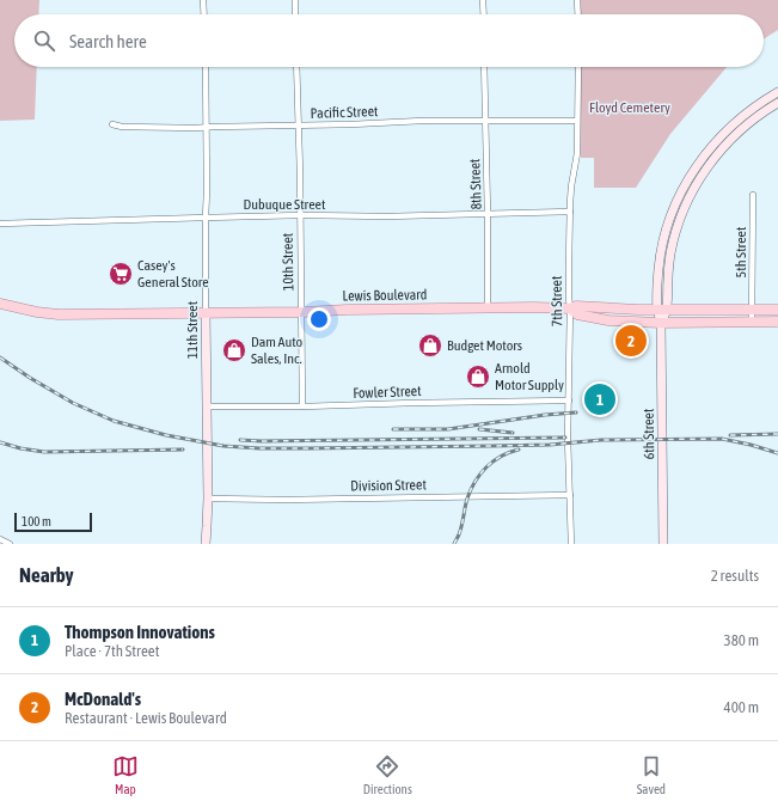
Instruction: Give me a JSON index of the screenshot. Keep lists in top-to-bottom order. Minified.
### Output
{"streets":{"main road":["Lewis Boulevard","11th Street","6th Street"],"street":["Pacific Street","8th Street","Dubuque Street","5th Street","10th Street","7th Street","Fowler Street","Division Street"]},"crossings":[["Pacific Street","8th Street"],["Pacific Street","10th Street"],["Pacific Street","7th Street"],["Pacific Street","11th Street"],["8th Street","Dubuque Street"],["8th Street","Lewis Boulevard"],["Dubuque Street","10th Street"],["Dubuque Street","7th Street"],["Dubuque Street","11th Street"],["5th Street","Lewis Boulevard"],["10th Street","Lewis Boulevard"],["10th Street","Fowler Street"],["Lewis Boulevard","7th Street"],["Lewis Boulevard","11th Street"],["Lewis Boulevard","6th Street"],["7th Street","Fowler Street"],["7th Street","Division Street"],["11th Street","Fowler Street"],["11th Street","Division Street"]],"parks":["Floyd Cemetery"],"places":{"supermarket":["Casey's General Store"],"shop":["Budget Motors","Dam Auto Sales, Inc.","Arnold Motor Supply"]},"scale_bar":"100 m","page":{"search":"Search here","pins":["2","1"],"scale":"100 m","heading":["Nearby","2 results"],"list":[{"mark":"1","name":"Thompson Innovations","note":"Place · 7th Street","value":"380 m"},{"mark":"2","name":"McDonald's","note":"Restaurant · Lewis Boulevard","value":"400 m"}],"nav":["Map","Directions","Saved"]}}
